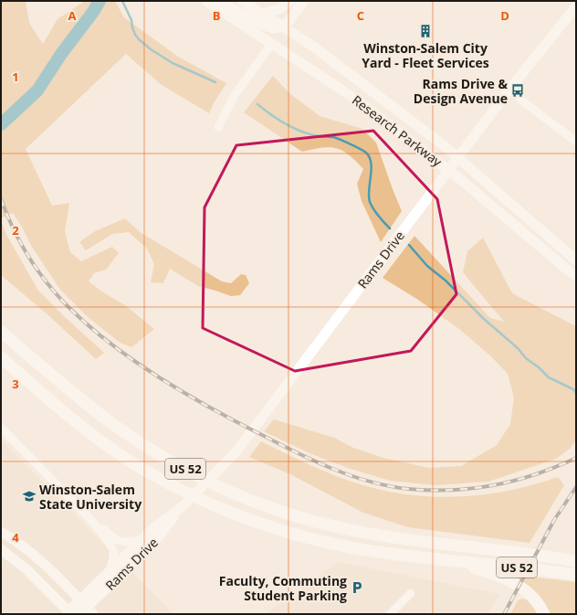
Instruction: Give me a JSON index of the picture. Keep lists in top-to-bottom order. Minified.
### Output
{"streets":{"highway":["US 52"],"main road":["Research Parkway","Rams Drive"]},"crossings":[["Research Parkway","Rams Drive"]],"places":{"building":["Winston-Salem City Yard - Fleet Services"],"bus stop":["Rams Drive & Design Avenue"],"school or university":["Winston-Salem State University"],"parking":["Faculty, Commuting Student Parking"]},"grid":{"columns":["A","B","C","D"],"rows":["1","2","3","4"]}}
